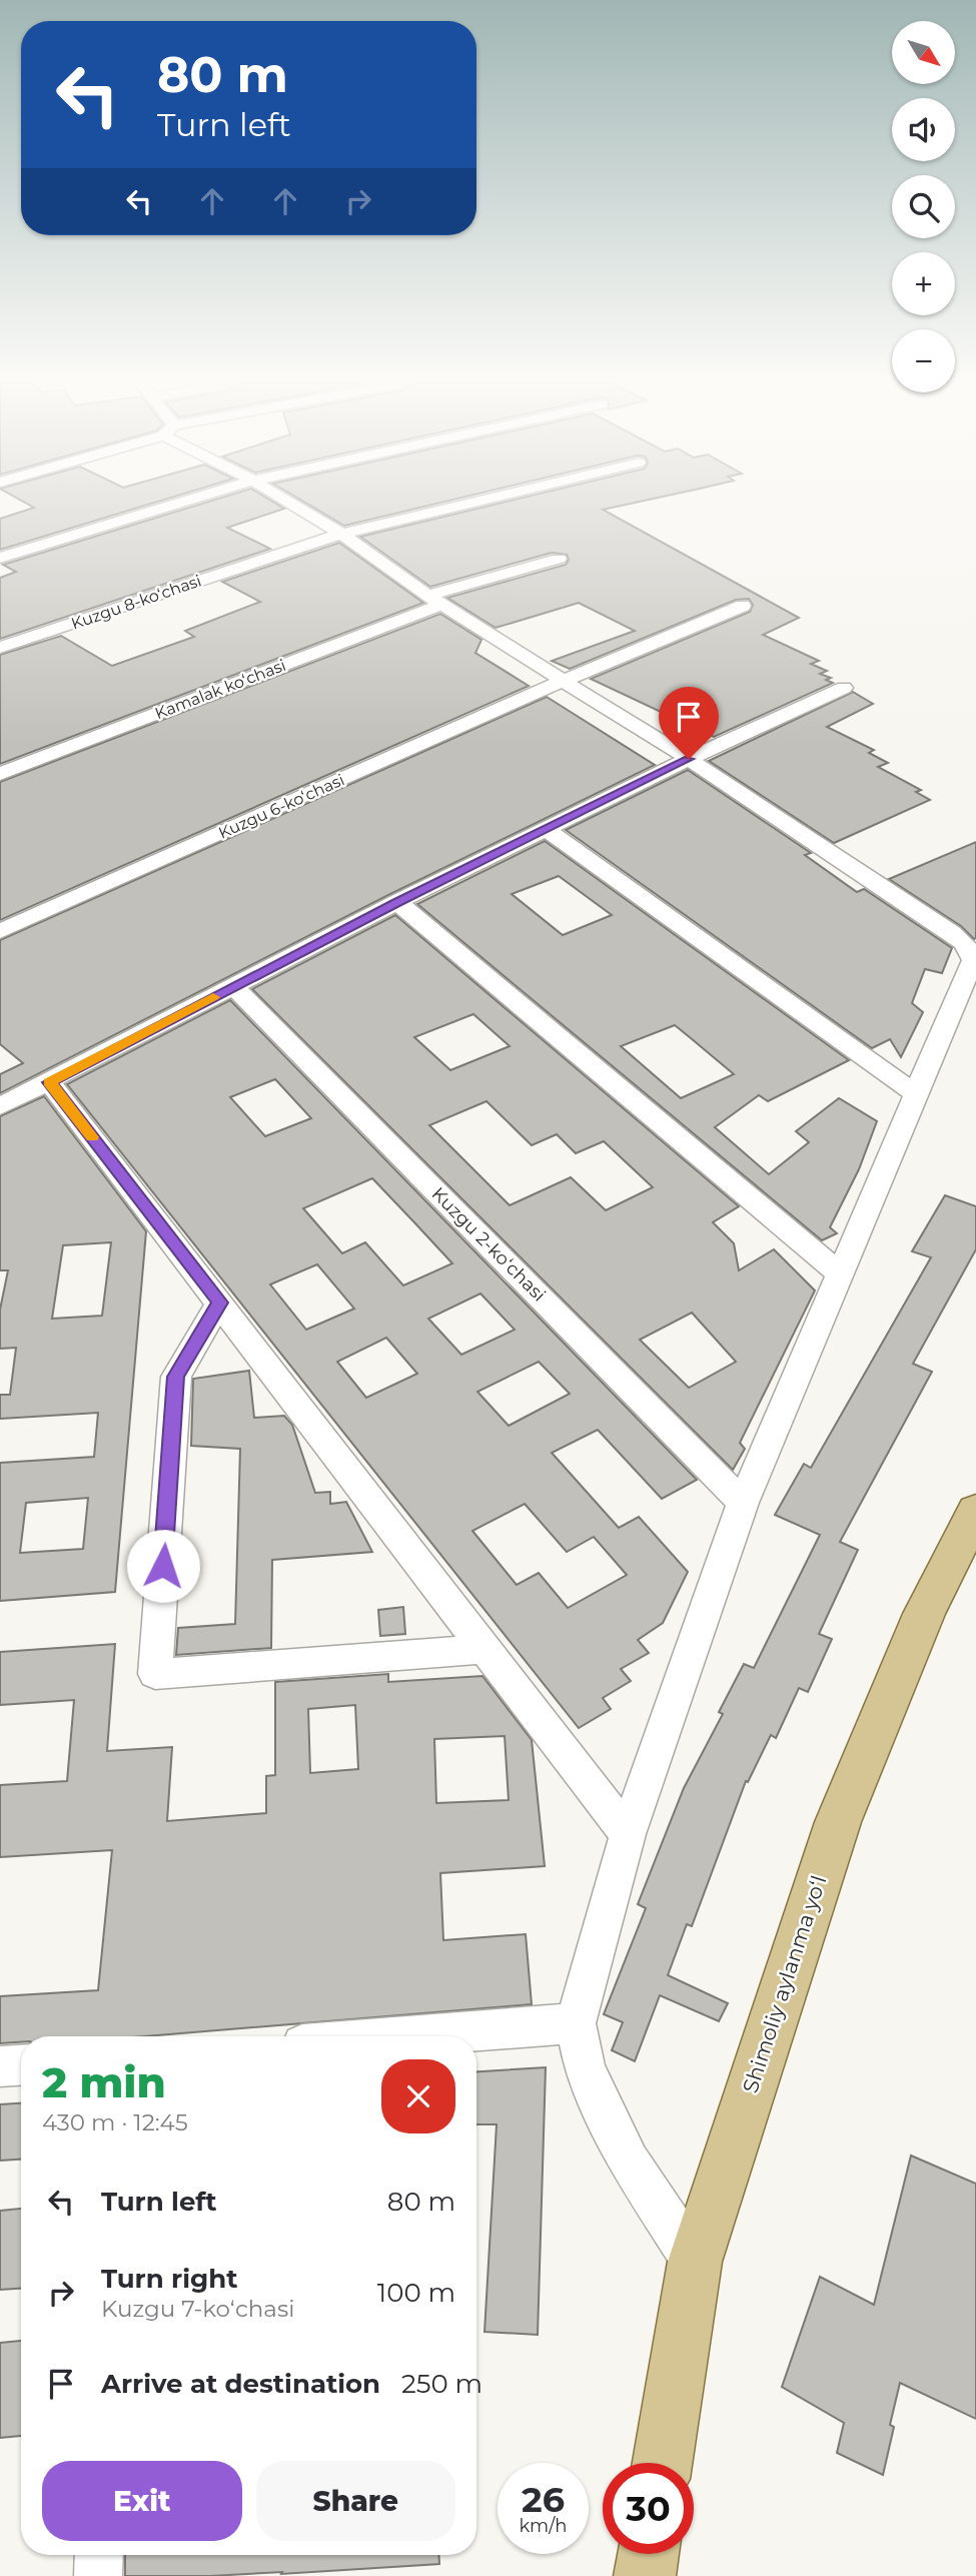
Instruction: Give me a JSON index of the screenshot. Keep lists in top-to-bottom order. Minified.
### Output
{"streets":{"main road":["Shimoliy aylanma yoʻl"],"street":["Kuzgu 8-koʻchasi","Kamalak koʻchasi","Kuzgu 6-koʻchasi","Kuzgu 2-koʻchasi"]},"north":"bottom right","page":{"map_buttons":["+","−"],"turn":["80 m","Turn left"],"heading":["2 min","430 m · 12:45"],"list":[{"name":"Turn left","value":"80 m"},{"name":"Turn right","note":"Kuzgu 7-koʻchasi","value":"100 m"},{"name":"Arrive at destination","value":"250 m"}],"buttons":["Exit","Share"],"speed":"26 km/h","limit":"30"}}
